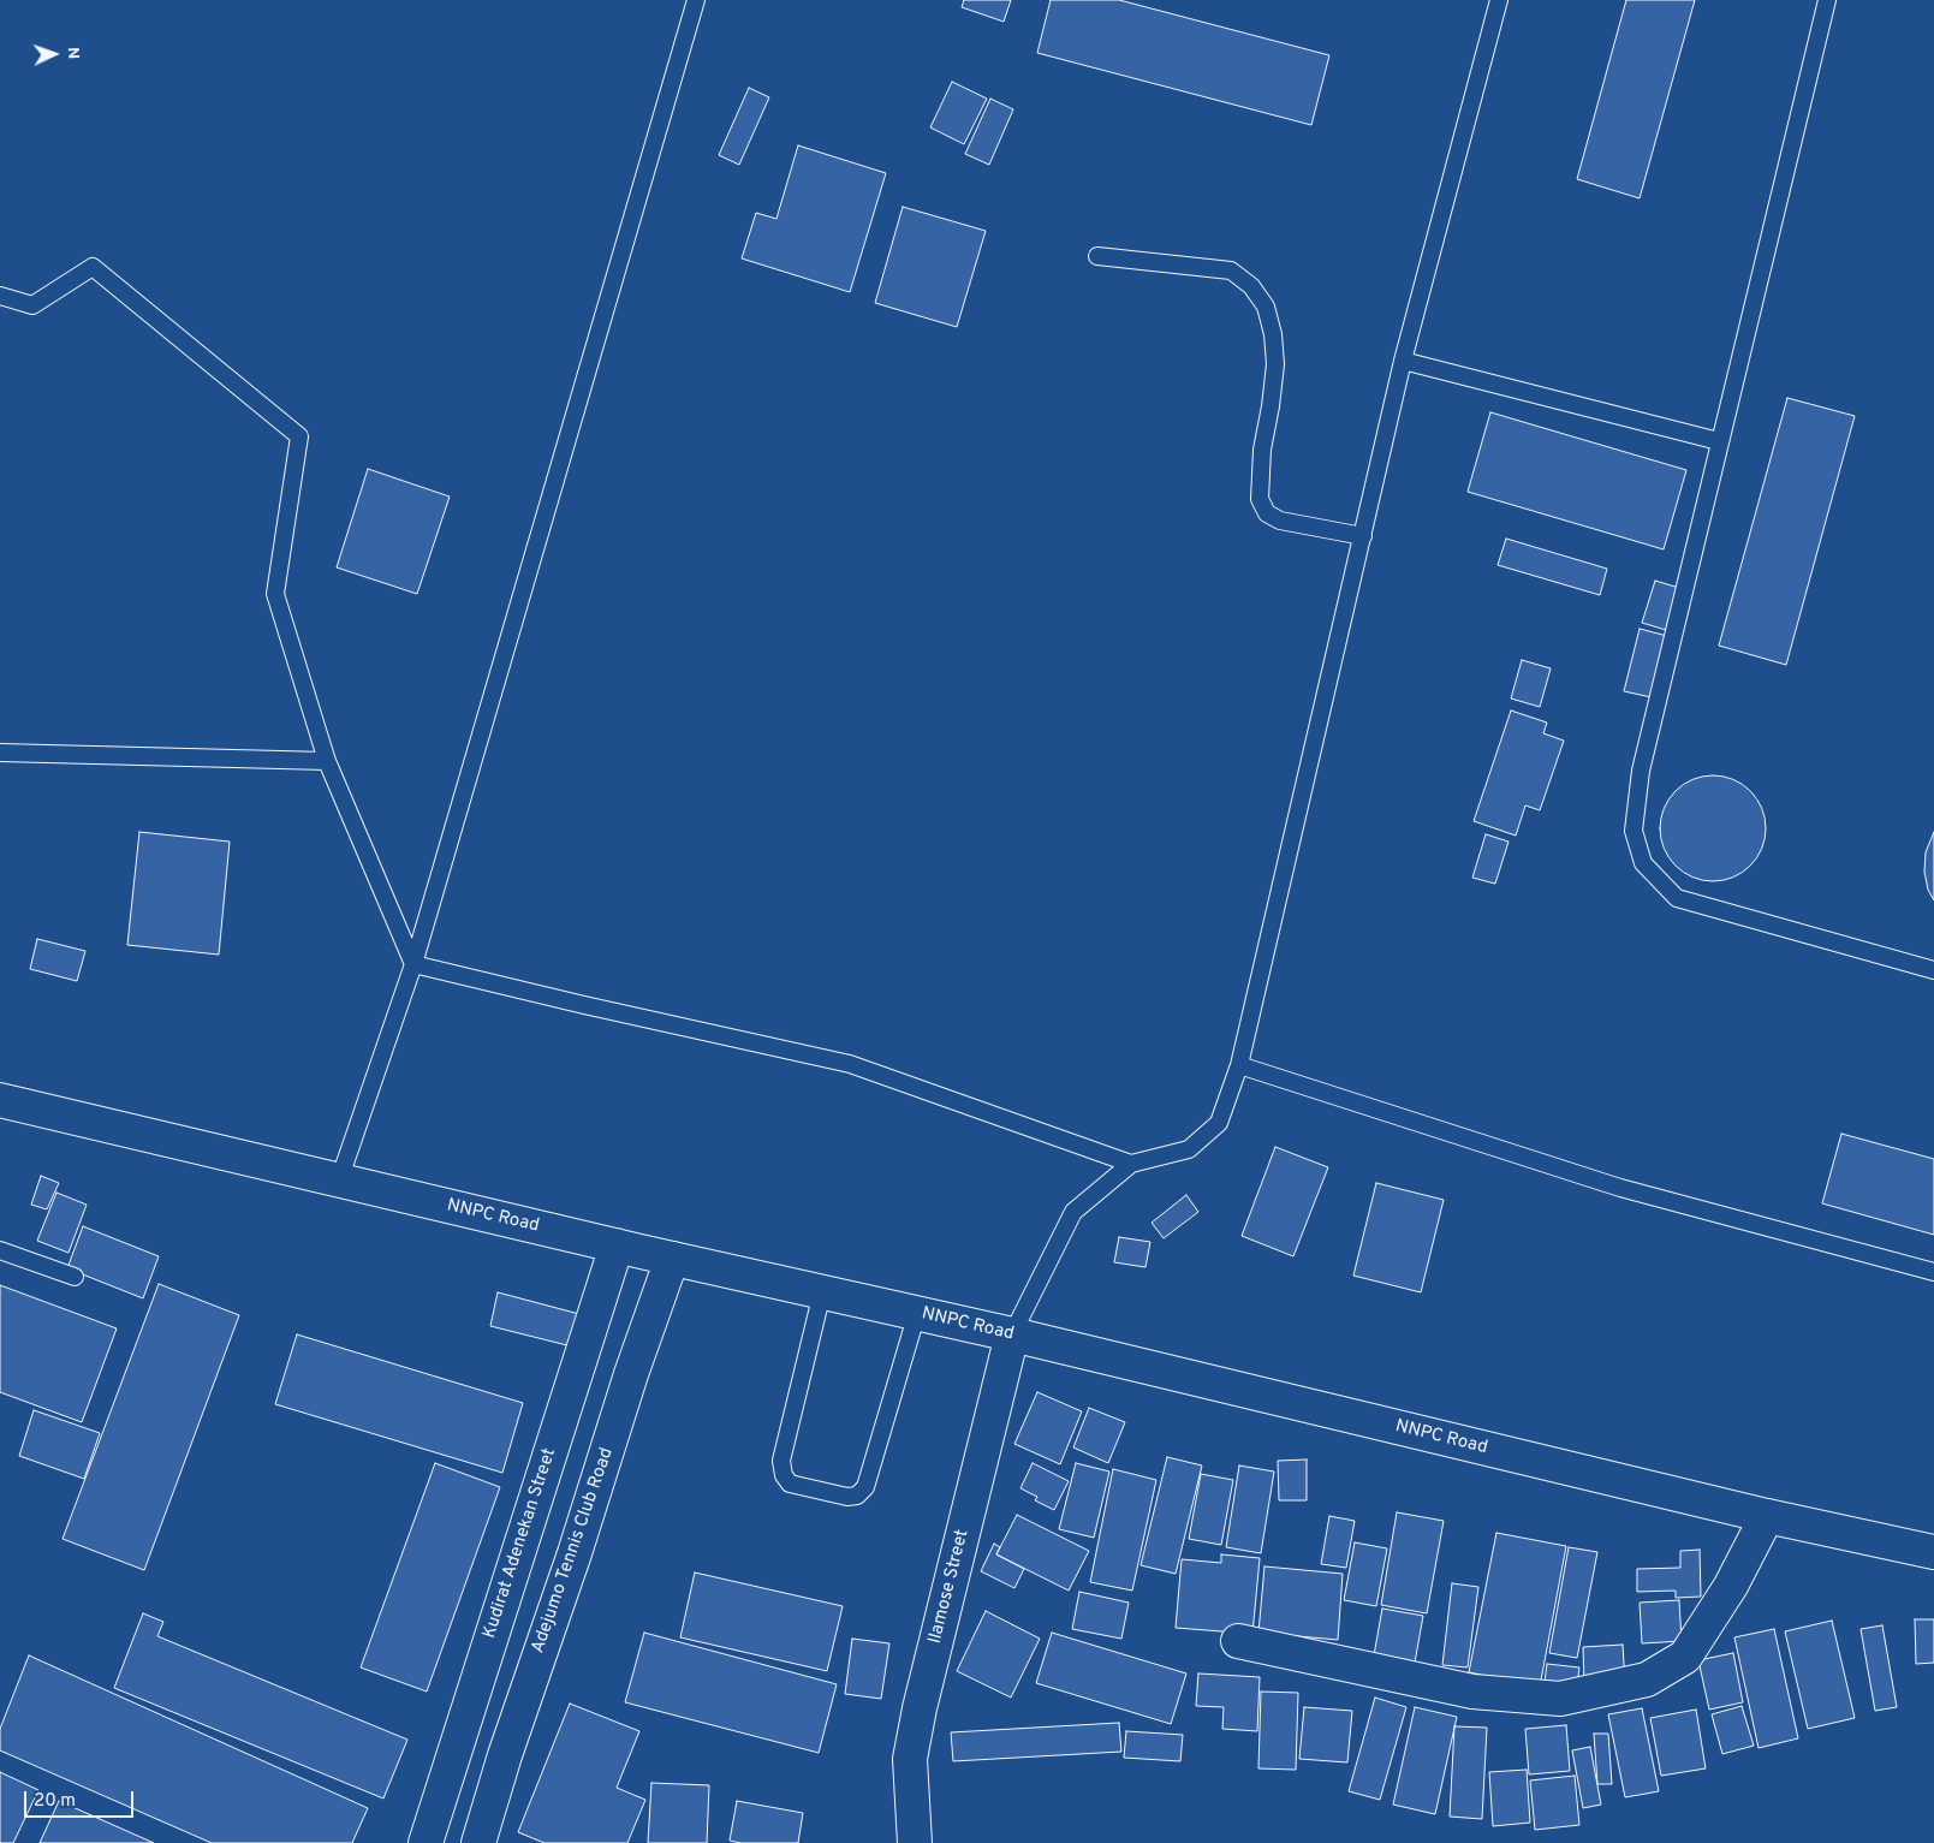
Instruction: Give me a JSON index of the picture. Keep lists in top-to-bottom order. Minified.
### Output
{"streets":{"street":["NNPC Road","Kudirat Adenekan Street","Adejumo Tennis Club Road","Ilamose Street"]},"crossings":[["NNPC Road","Kudirat Adenekan Street"],["NNPC Road","Adejumo Tennis Club Road"],["NNPC Road","Ilamose Street"]],"scale_bar":"20 m","north":"right"}
